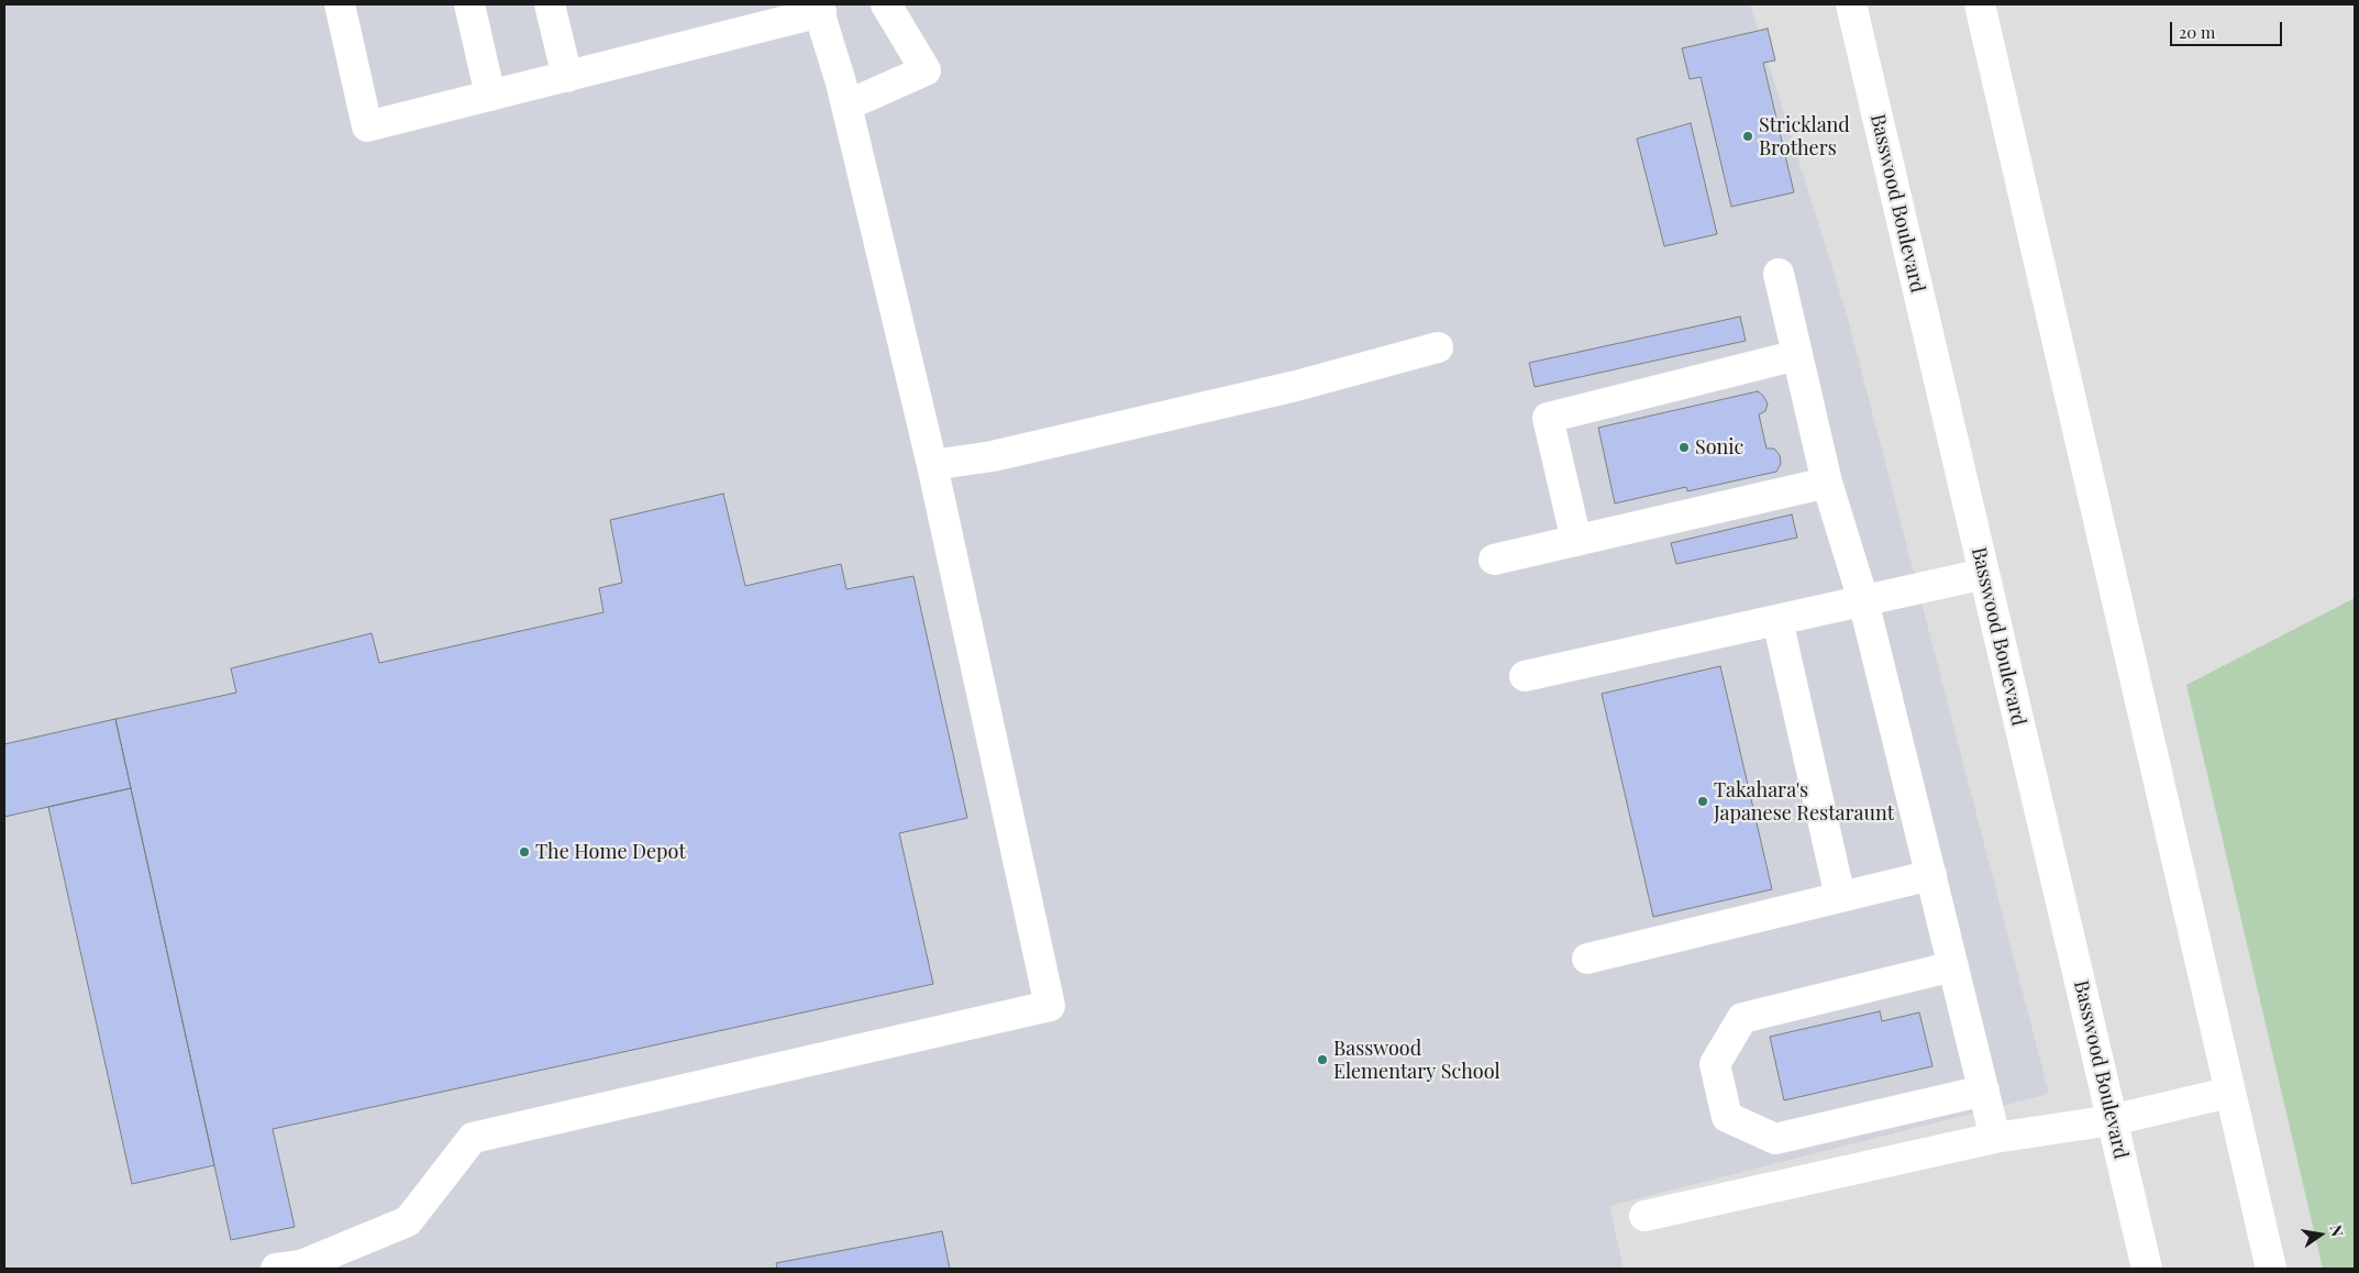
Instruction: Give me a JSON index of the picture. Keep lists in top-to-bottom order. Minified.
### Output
{"streets":{"main road":["Basswood Boulevard"]},"places":["Strickland Brothers","Sonic","Takahara's Japanese Restaraunt","The Home Depot","Basswood Elementary School"],"scale_bar":"20 m","north":"right"}
